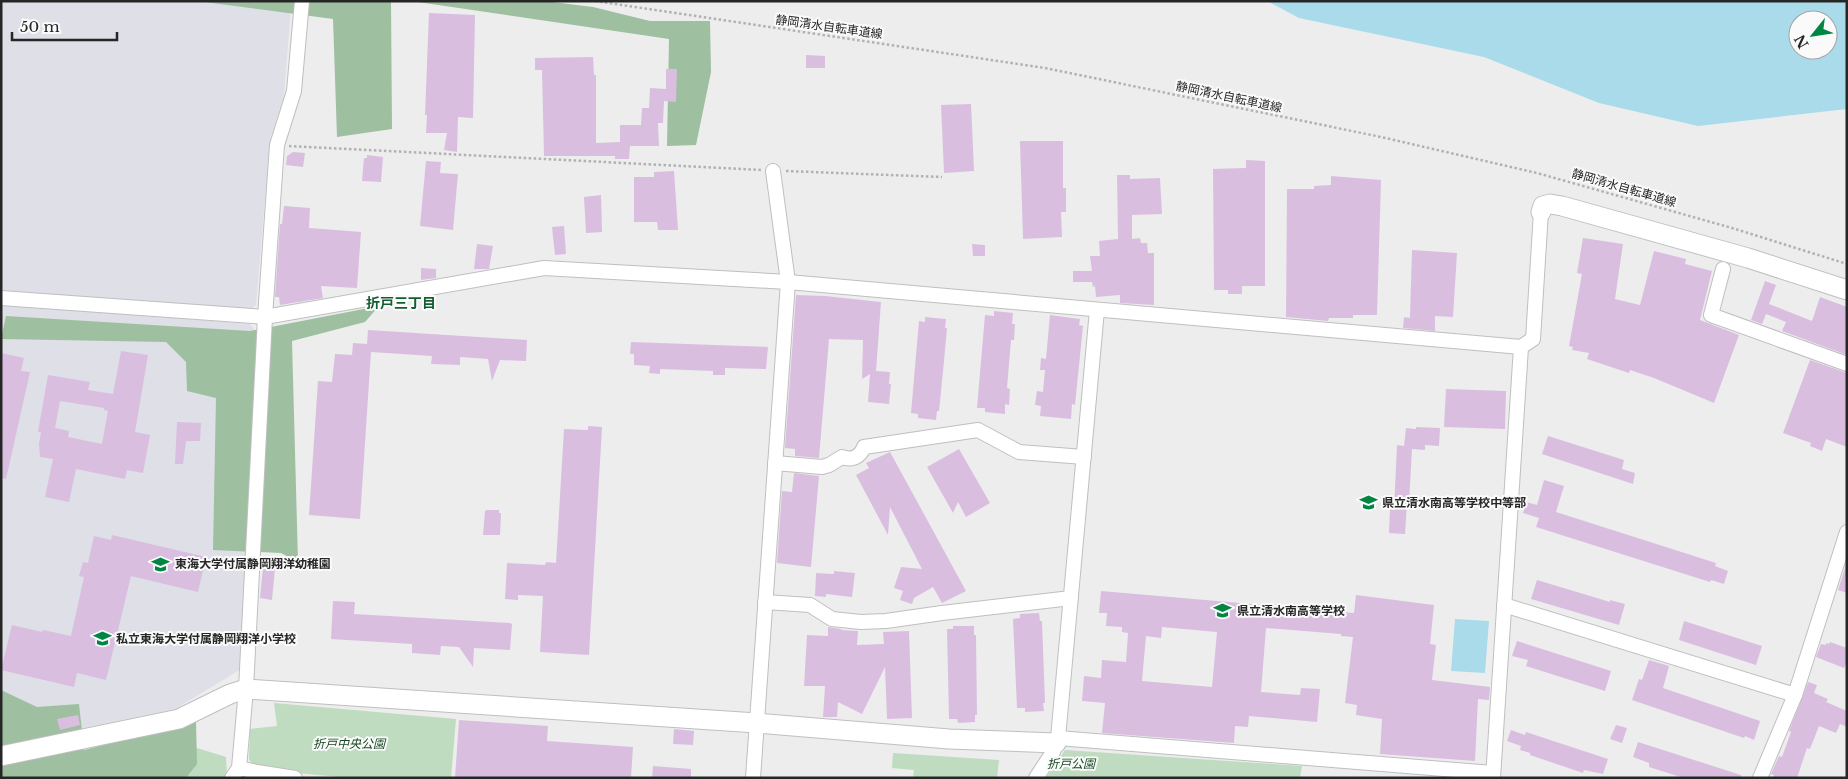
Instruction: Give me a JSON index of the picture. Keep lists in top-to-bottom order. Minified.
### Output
{"streets":{"path":["静岡清水自転車道線"]},"districts":["折戸三丁目"],"parks":["折戸中央公園","折戸公園"],"places":{"school or university":["県立清水南高等学校中等部","東海大学付属静岡翔洋幼稚園","県立清水南高等学校","私立東海大学付属静岡翔洋小学校"]},"scale_bar":"50 m","north":"bottom left"}
